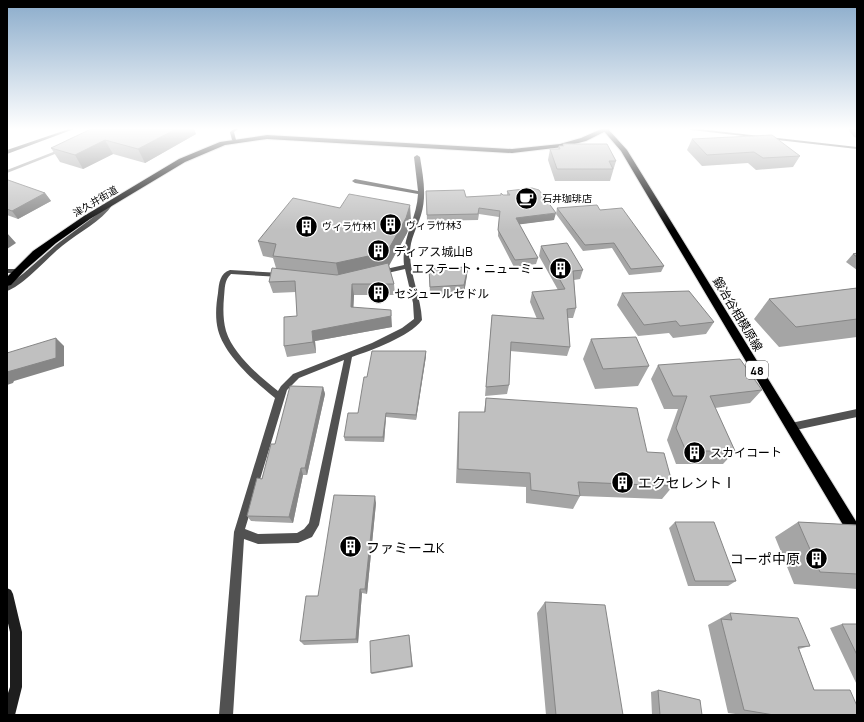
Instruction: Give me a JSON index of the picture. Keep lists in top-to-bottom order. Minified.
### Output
{"streets":{"highway":["津久井街道"],"main road":["鍛冶谷相模原線","48"]},"places":{"cafe":["石井珈琲店"],"building":["ヴィラ竹林3","ヴィラ竹林1","ディアス城山B","エステート・ニューミー","セジュールセドル","スカイコート","エクセレントⅠ","ファミーユK","コーポ中原"]}}
